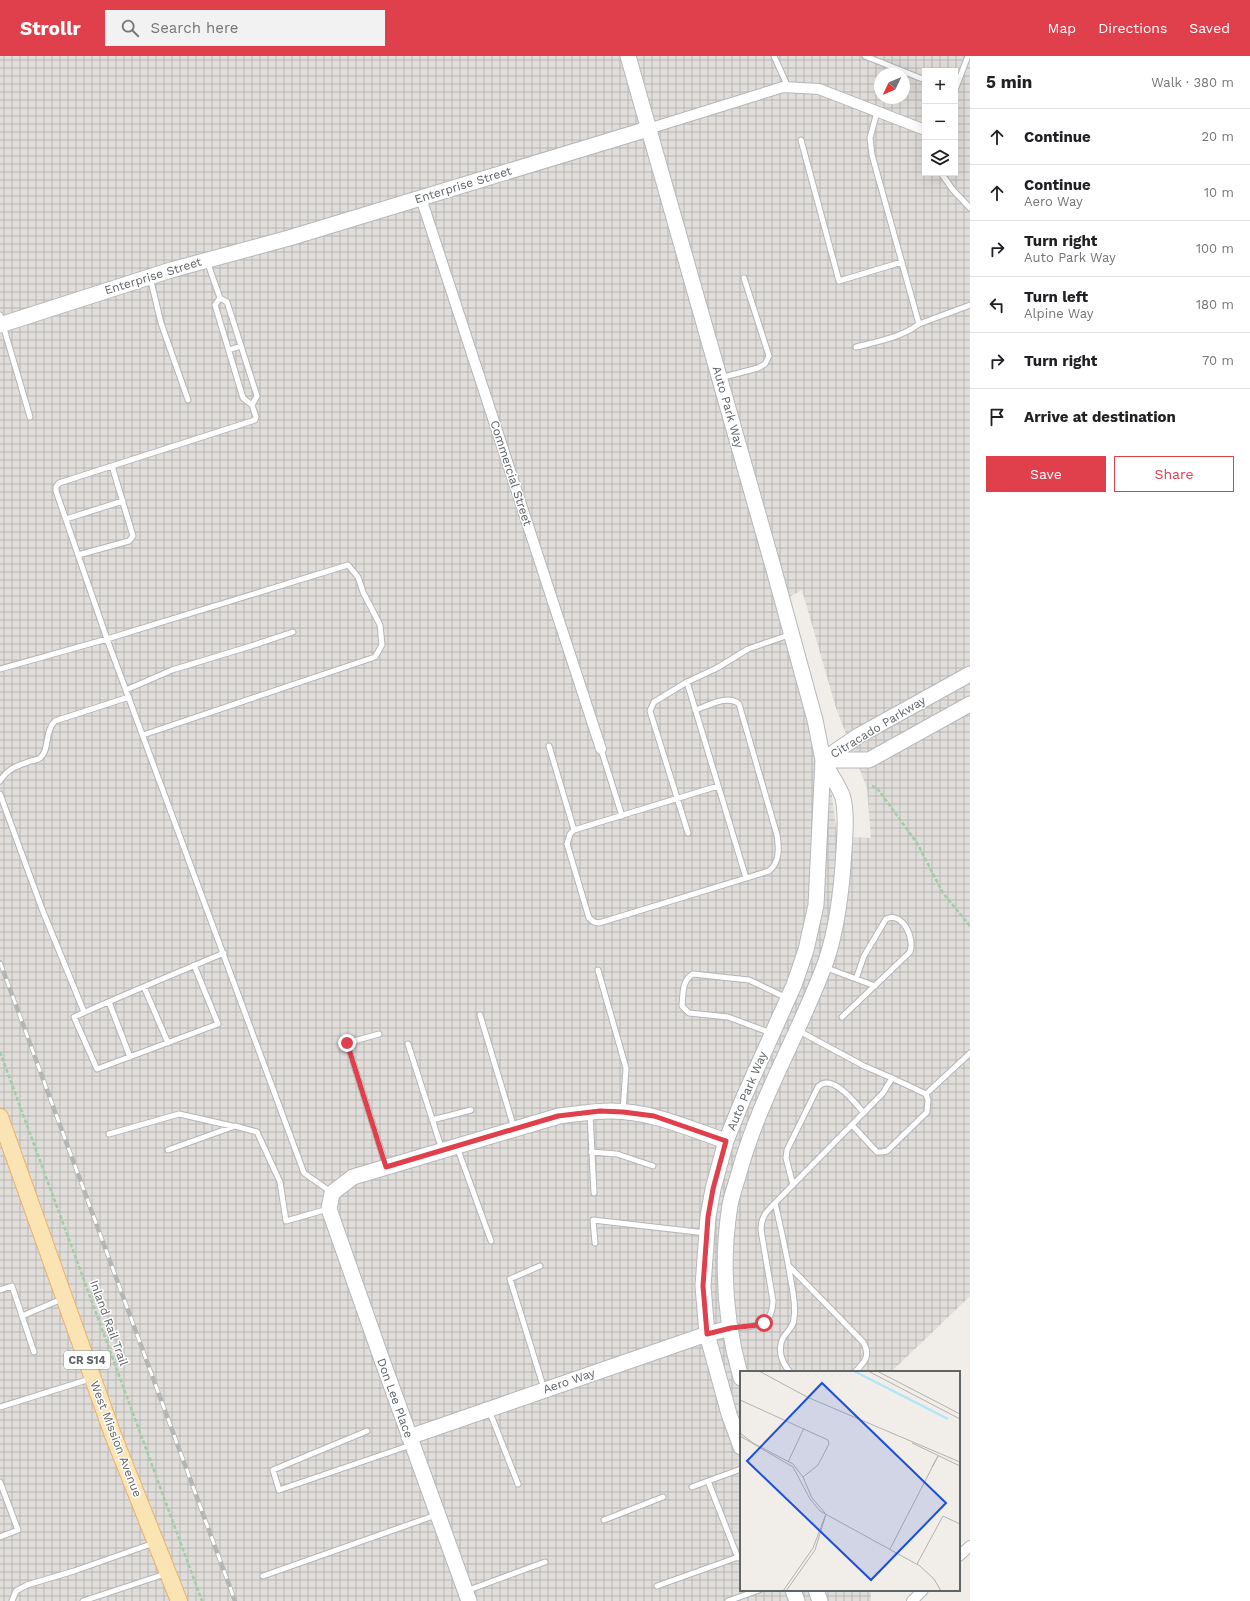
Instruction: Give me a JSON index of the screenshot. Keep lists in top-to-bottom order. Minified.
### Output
{"streets":{"main road":["Enterprise Street","Auto Park Way","Citracado Parkway","CR S14","Aero Way","Don Lee Place","West Mission Avenue"],"street":["Commercial Street"],"path":["Inland Rail Trail"]},"crossings":[["Enterprise Street","Auto Park Way"],["Enterprise Street","Commercial Street"],["Auto Park Way","Citracado Parkway"],["Auto Park Way","Aero Way"],["Aero Way","Don Lee Place"]],"north":"bottom left","page":{"header":"Strollr","search":"Search here","nav":["Map","Directions","Saved"],"heading":["5 min","Walk · 380 m"],"map_buttons":["+","−"],"list":[["Continue","20 m"],["Continue","Aero Way","10 m"],["Turn right","Auto Park Way","100 m"],["Turn left","Alpine Way","180 m"],["Turn right","70 m"],"Arrive at destination"],"buttons":["Save","Share"]}}
